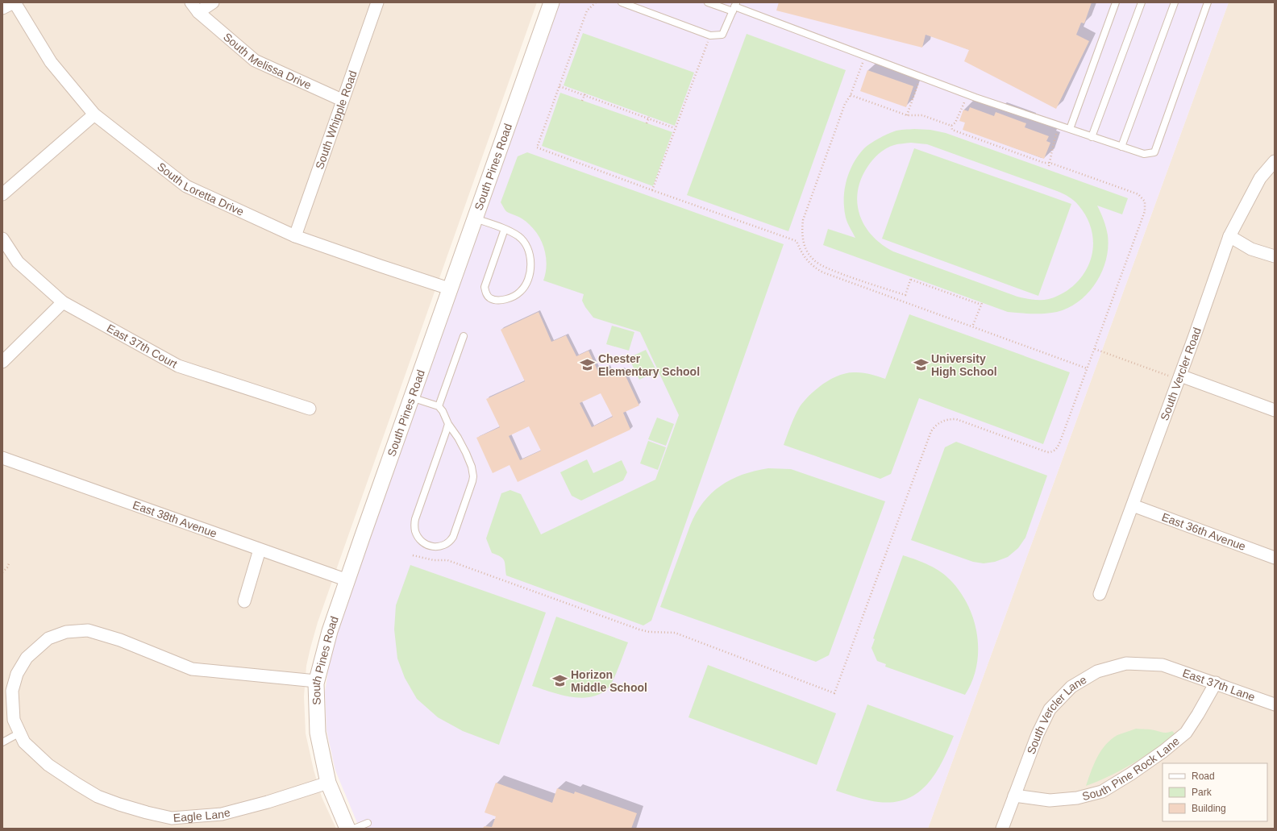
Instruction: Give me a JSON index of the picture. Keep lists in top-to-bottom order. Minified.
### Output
{"streets":{"street":["South Melissa Drive","South Whipple Road","South Pines Road","South Loretta Drive","East 37th Court","South Vercler Road","East 38th Avenue","East 36th Avenue","East 37th Lane","South Vercler Lane","South Pine Rock Lane","Eagle Lane"]},"crossings":[["South Melissa Drive","South Whipple Road"],["South Whipple Road","South Loretta Drive"],["South Pines Road","South Loretta Drive"],["South Pines Road","East 38th Avenue"],["South Pines Road","Eagle Lane"],["South Vercler Road","East 36th Avenue"],["East 37th Lane","South Vercler Lane"],["East 37th Lane","South Pine Rock Lane"],["South Vercler Lane","South Pine Rock Lane"]],"places":{"school or university":["Chester Elementary School","University High School","Horizon Middle School"]},"legend":["Road","Park","Building"]}
